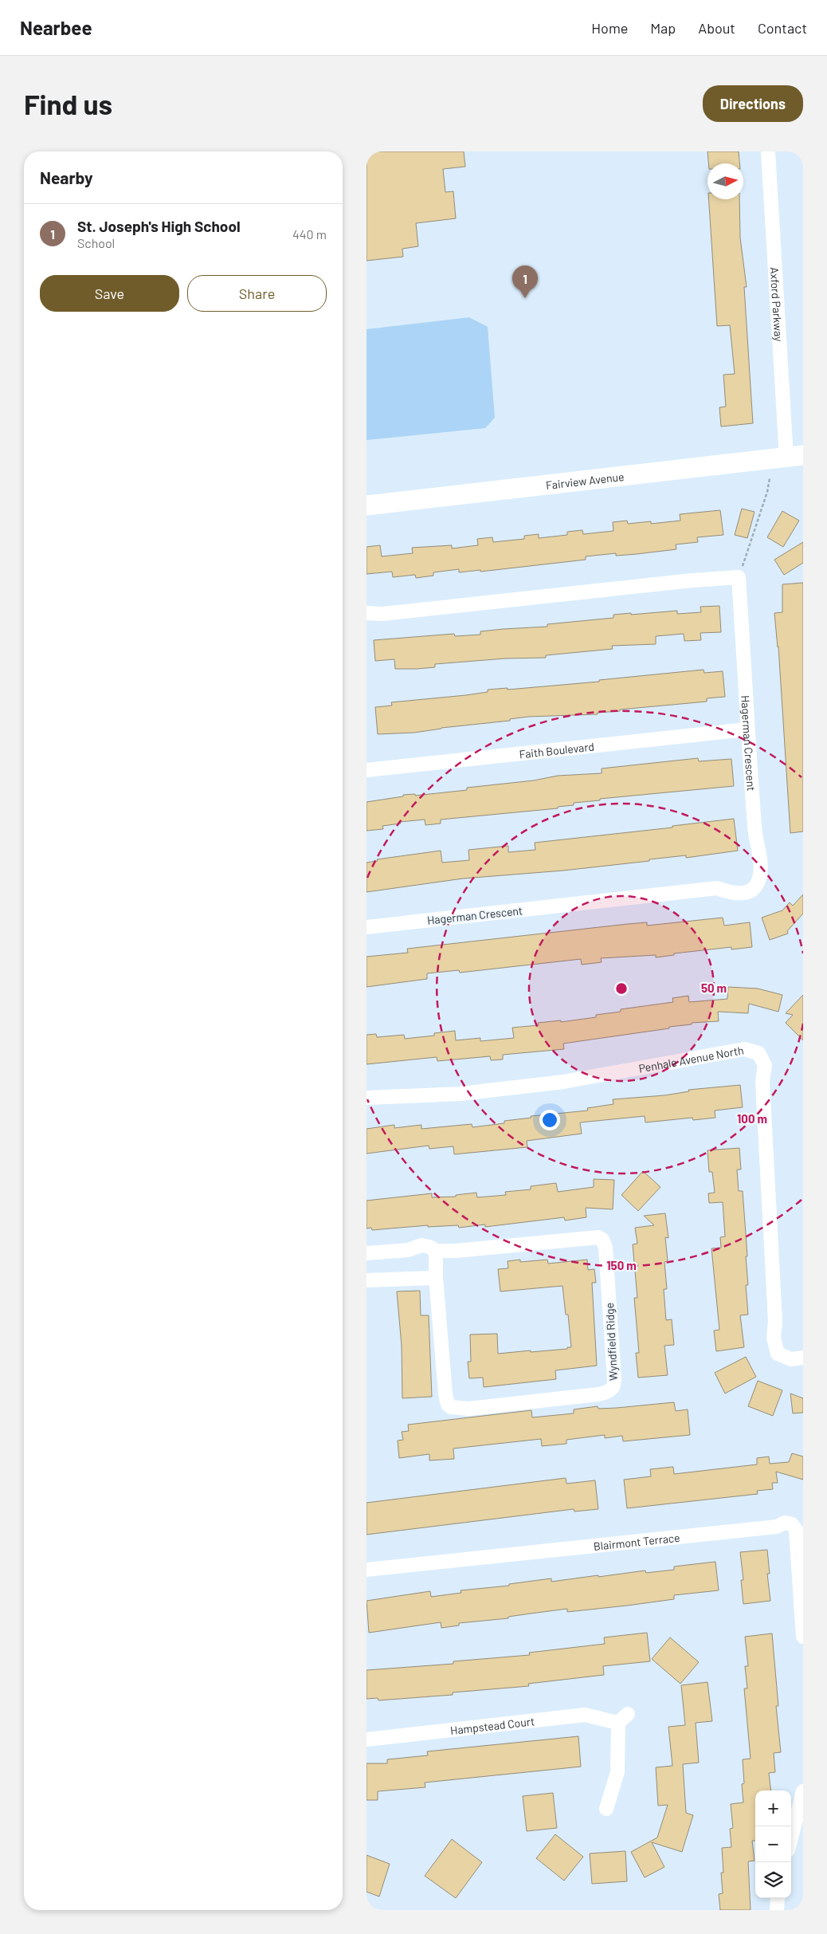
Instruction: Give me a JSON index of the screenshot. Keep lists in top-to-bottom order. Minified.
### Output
{"streets":{"main road":["Fairview Avenue"],"street":["Axford Parkway","Hagerman Crescent","Faith Boulevard","Penhale Avenue North","Wyndfield Ridge","Blairmont Terrace","Hampstead Court"]},"crossings":[["Axford Parkway","Fairview Avenue"],["Hagerman Crescent","Faith Boulevard"]],"north":"right","page":{"header":"Nearbee","nav":["Home","Map","About","Contact"],"buttons":["Directions",["Save","Share"]],"title":"Find us","heading":"Nearby","list":[{"mark":"1","name":"St. Joseph's High School","note":"School","value":"440 m"}],"pins":"1","map_buttons":["+","−"]},"rings":["50 m","100 m","150 m"]}
